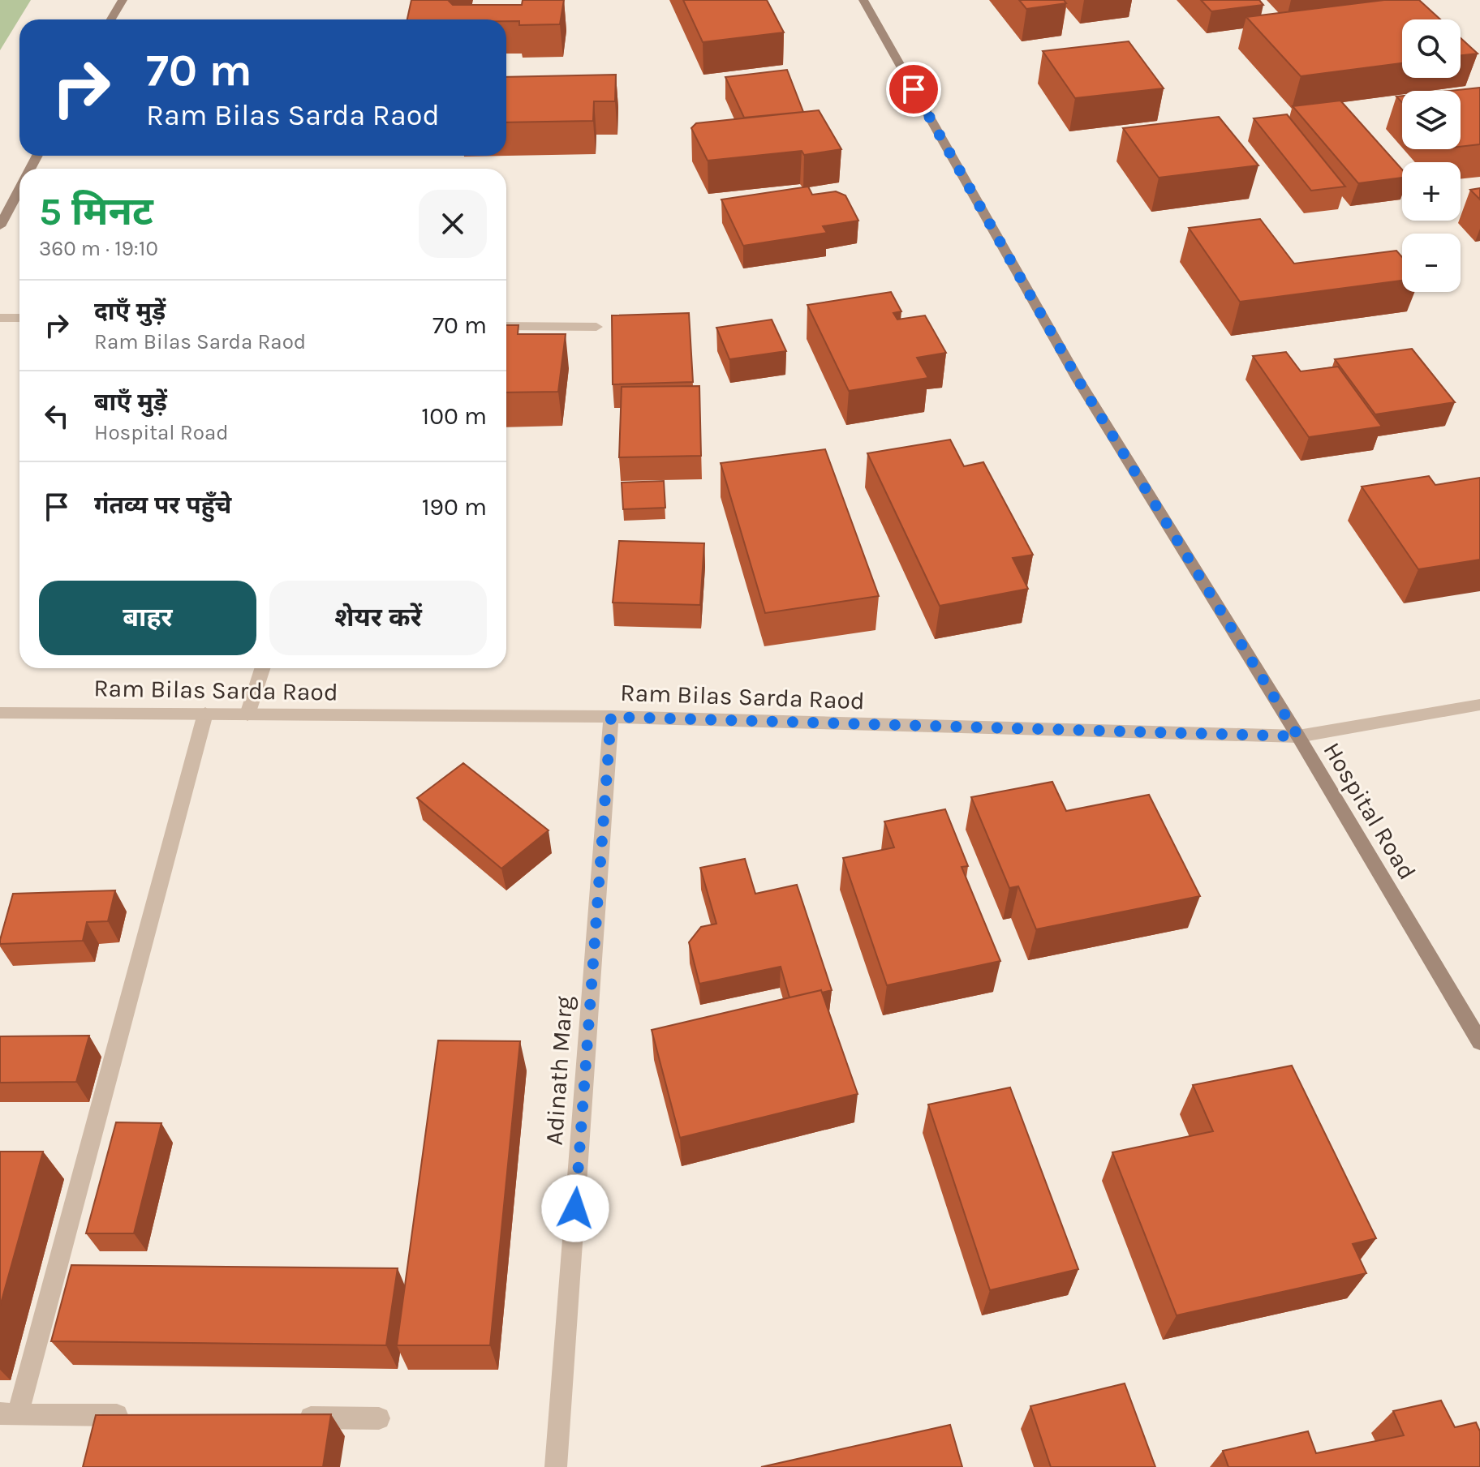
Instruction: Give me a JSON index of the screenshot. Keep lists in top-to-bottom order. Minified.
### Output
{"streets":{"street":["Ram Bilas Sarda Raod","Hospital Road","Adinath Marg"]},"crossings":[["Ram Bilas Sarda Raod","Hospital Road"],["Ram Bilas Sarda Raod","Adinath Marg"]],"page":{"map_buttons":["+","−"],"turn":["70 m","Ram Bilas Sarda Raod"],"heading":["5 मिनट","360 m · 19:10"],"list":[{"name":"दाएँ मुड़ें","note":"Ram Bilas Sarda Raod","value":"70 m"},{"name":"बाएँ मुड़ें","note":"Hospital Road","value":"100 m"},{"name":"गंतव्य पर पहुँचे","value":"190 m"}],"buttons":["बाहर","शेयर करें"]}}
